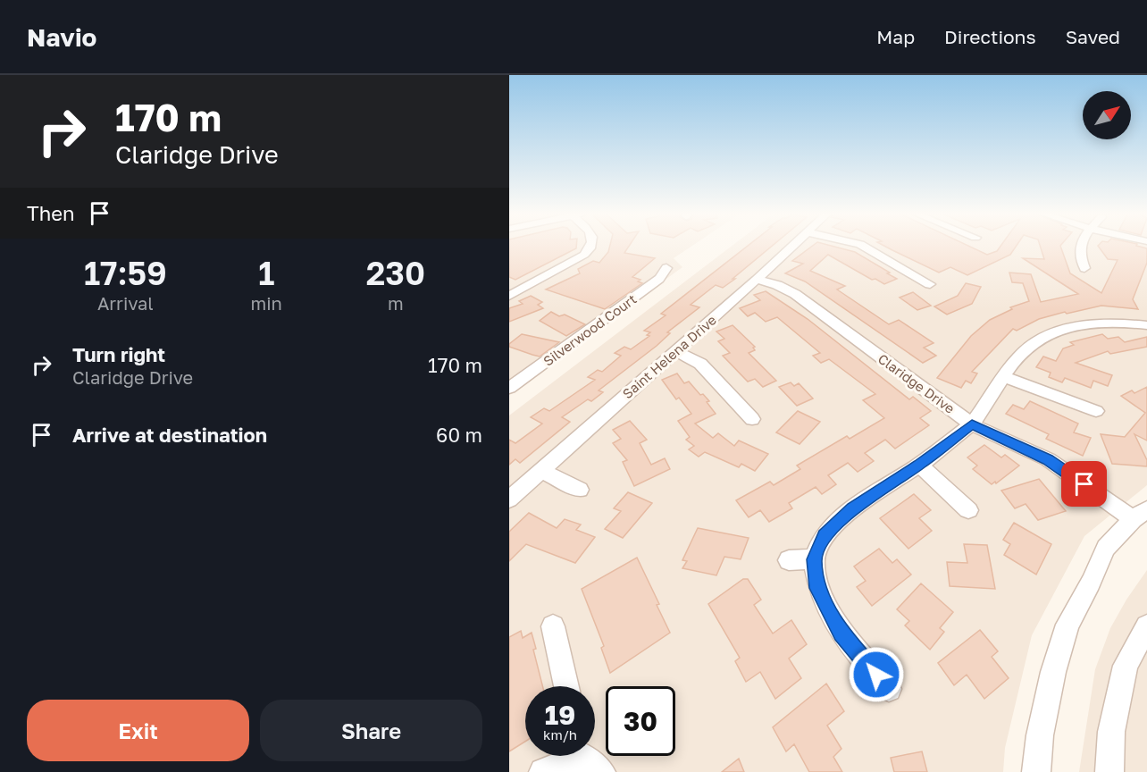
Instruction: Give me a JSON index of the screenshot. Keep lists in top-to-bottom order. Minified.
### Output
{"streets":{"street":["Silverwood Court","Saint Helena Drive","Claridge Drive"]},"crossings":[["Saint Helena Drive","Claridge Drive"]],"north":"top right","page":{"header":"Navio","nav":["Map","Directions","Saved"],"turn":["170 m","Claridge Drive"],"then":"Then","eta":["17:59","Arrival","1","min","230","m"],"list":[{"name":"Turn right","note":"Claridge Drive","value":"170 m"},{"name":"Arrive at destination","value":"60 m"}],"speed":"19 km/h","limit":"30","buttons":["Exit","Share"]}}
